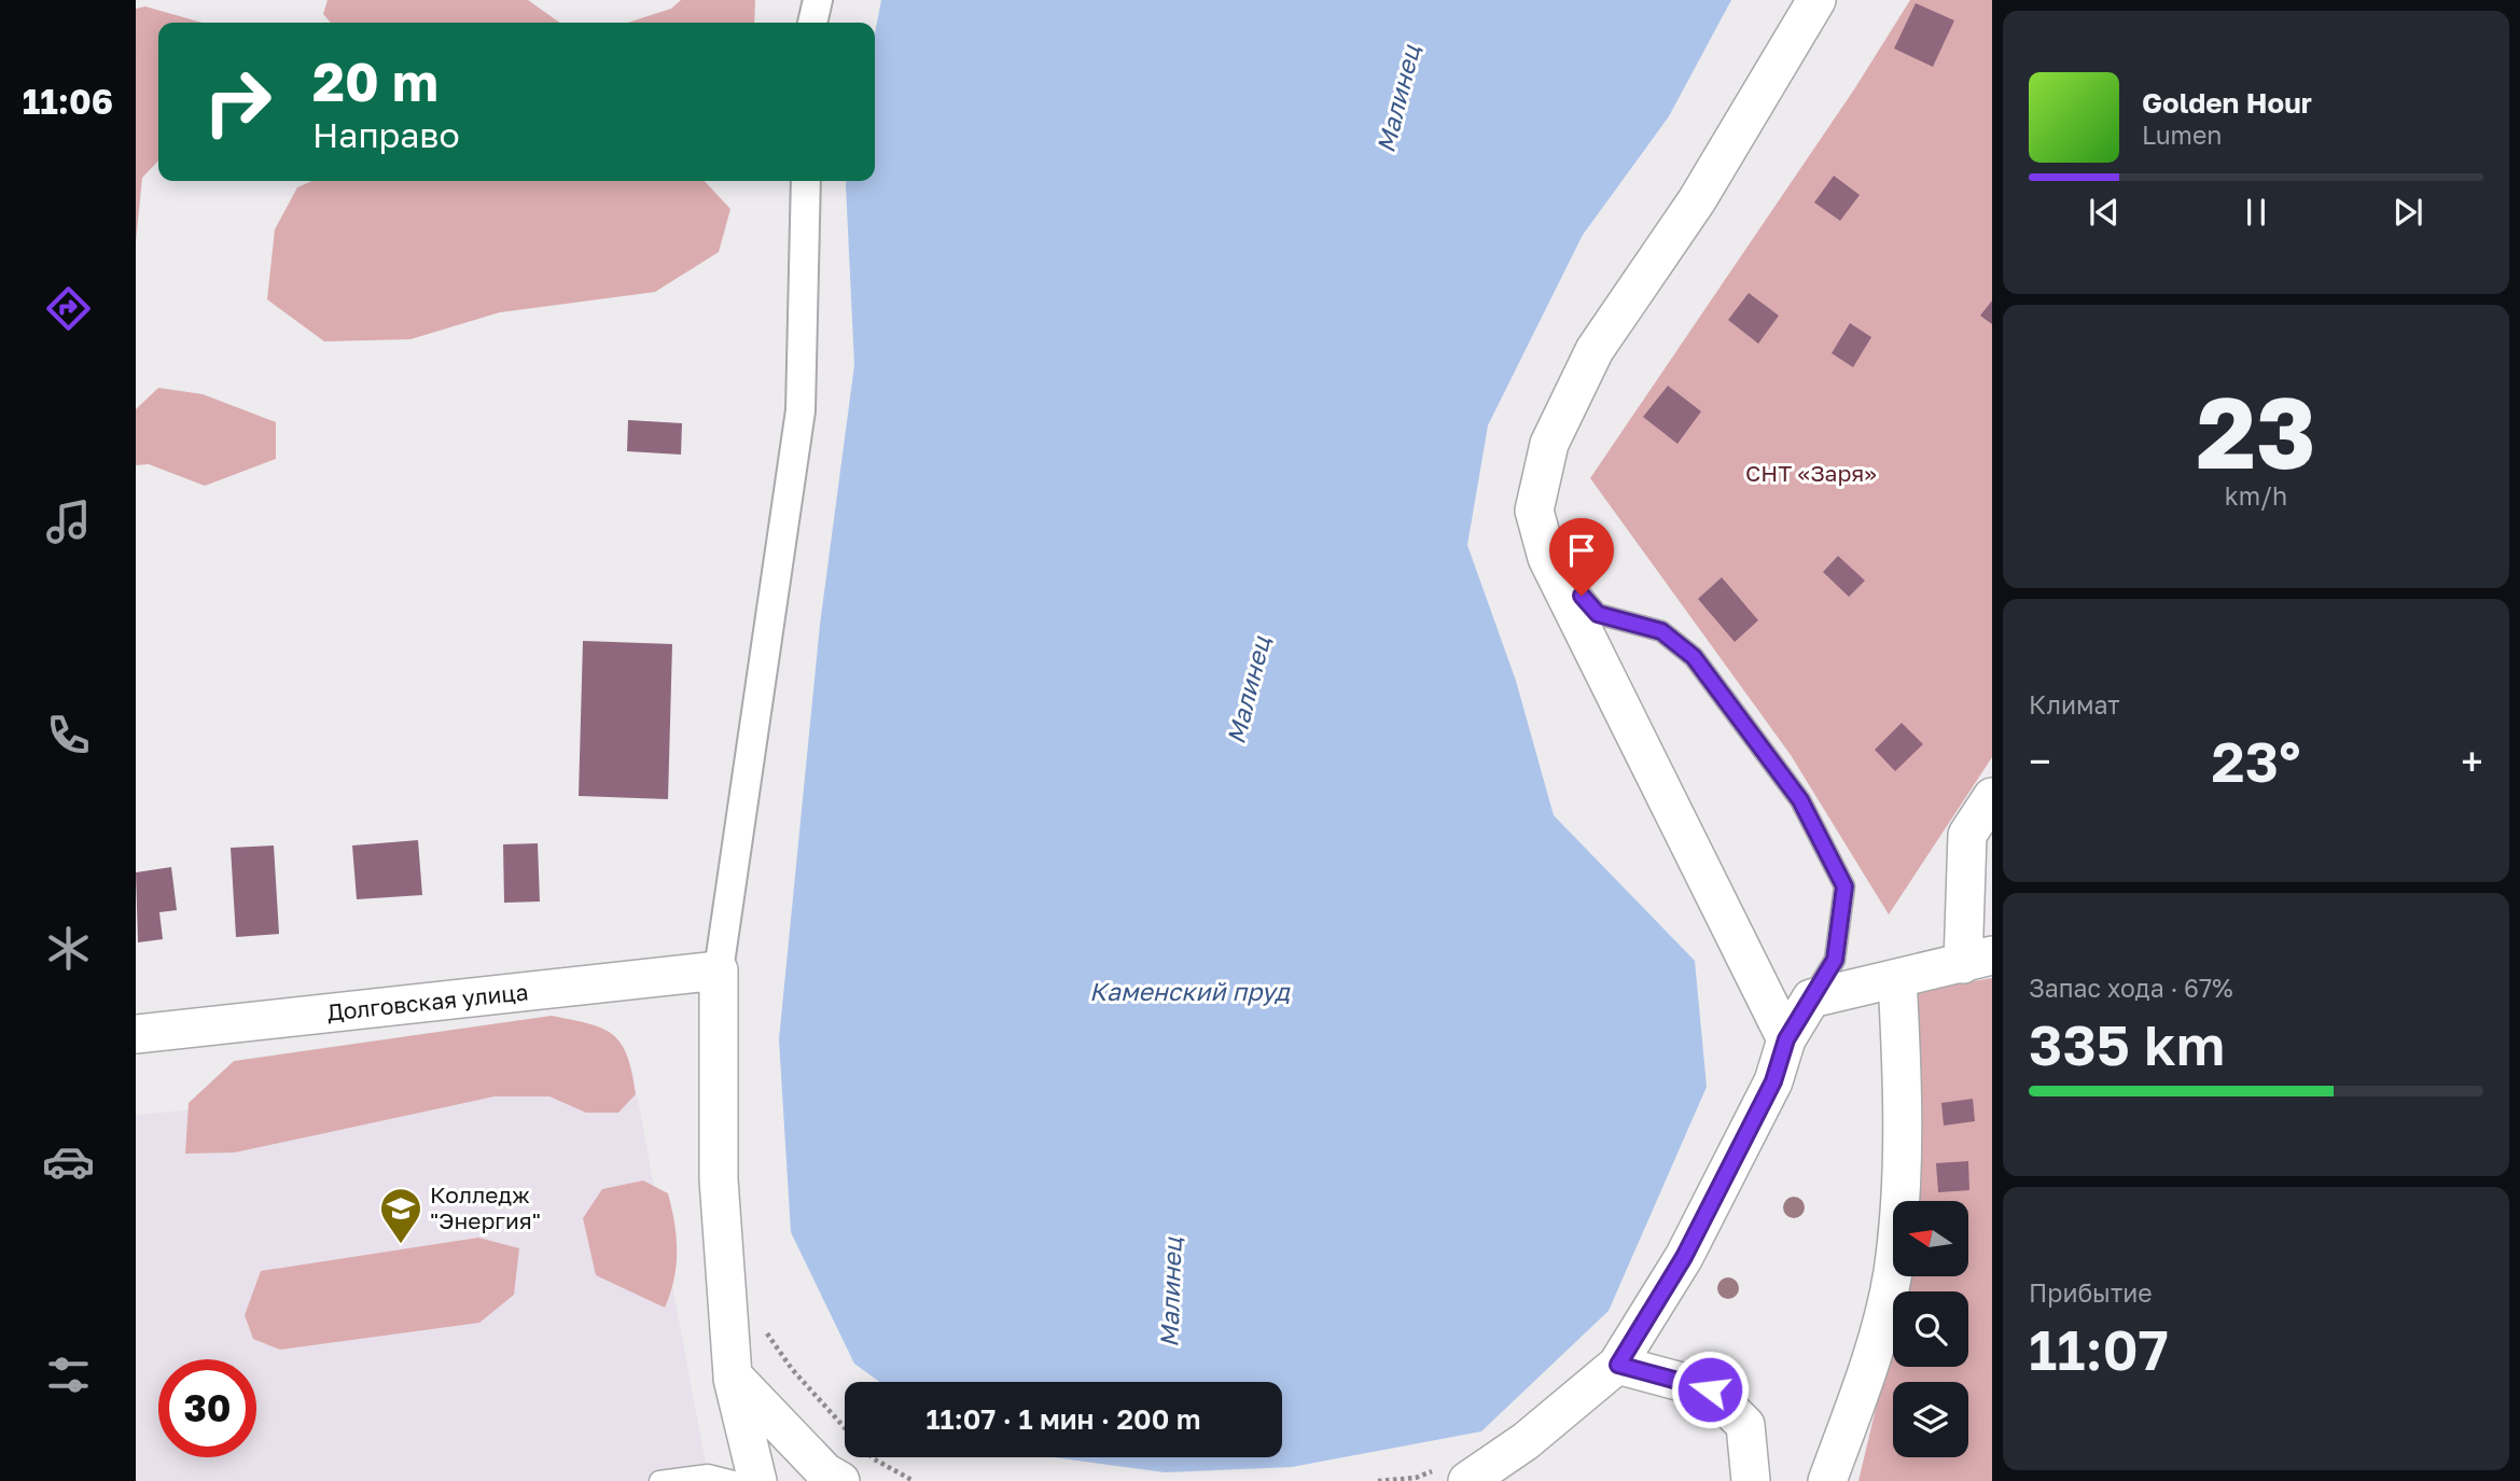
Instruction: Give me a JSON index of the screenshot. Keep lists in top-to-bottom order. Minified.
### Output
{"streets":{"street":["Долговская улица"]},"water":["Малинец","Каменский пруд"],"parks":["СНТ «Заря»"],"places":{"school or university":["Колледж \"Энергия\""]},"north":"left","page":{"tabs":"11:06","turn":["20 m","Направо"],"song":["Golden Hour","Lumen"],"tile":[["23","km/h"],"Климат",["Запас хода · 67%","335 km"],["Прибытие","11:07"]],"heat":["−","23°","+"],"limit":"30","trip":"11:07 · 1 мин · 200 m"}}
